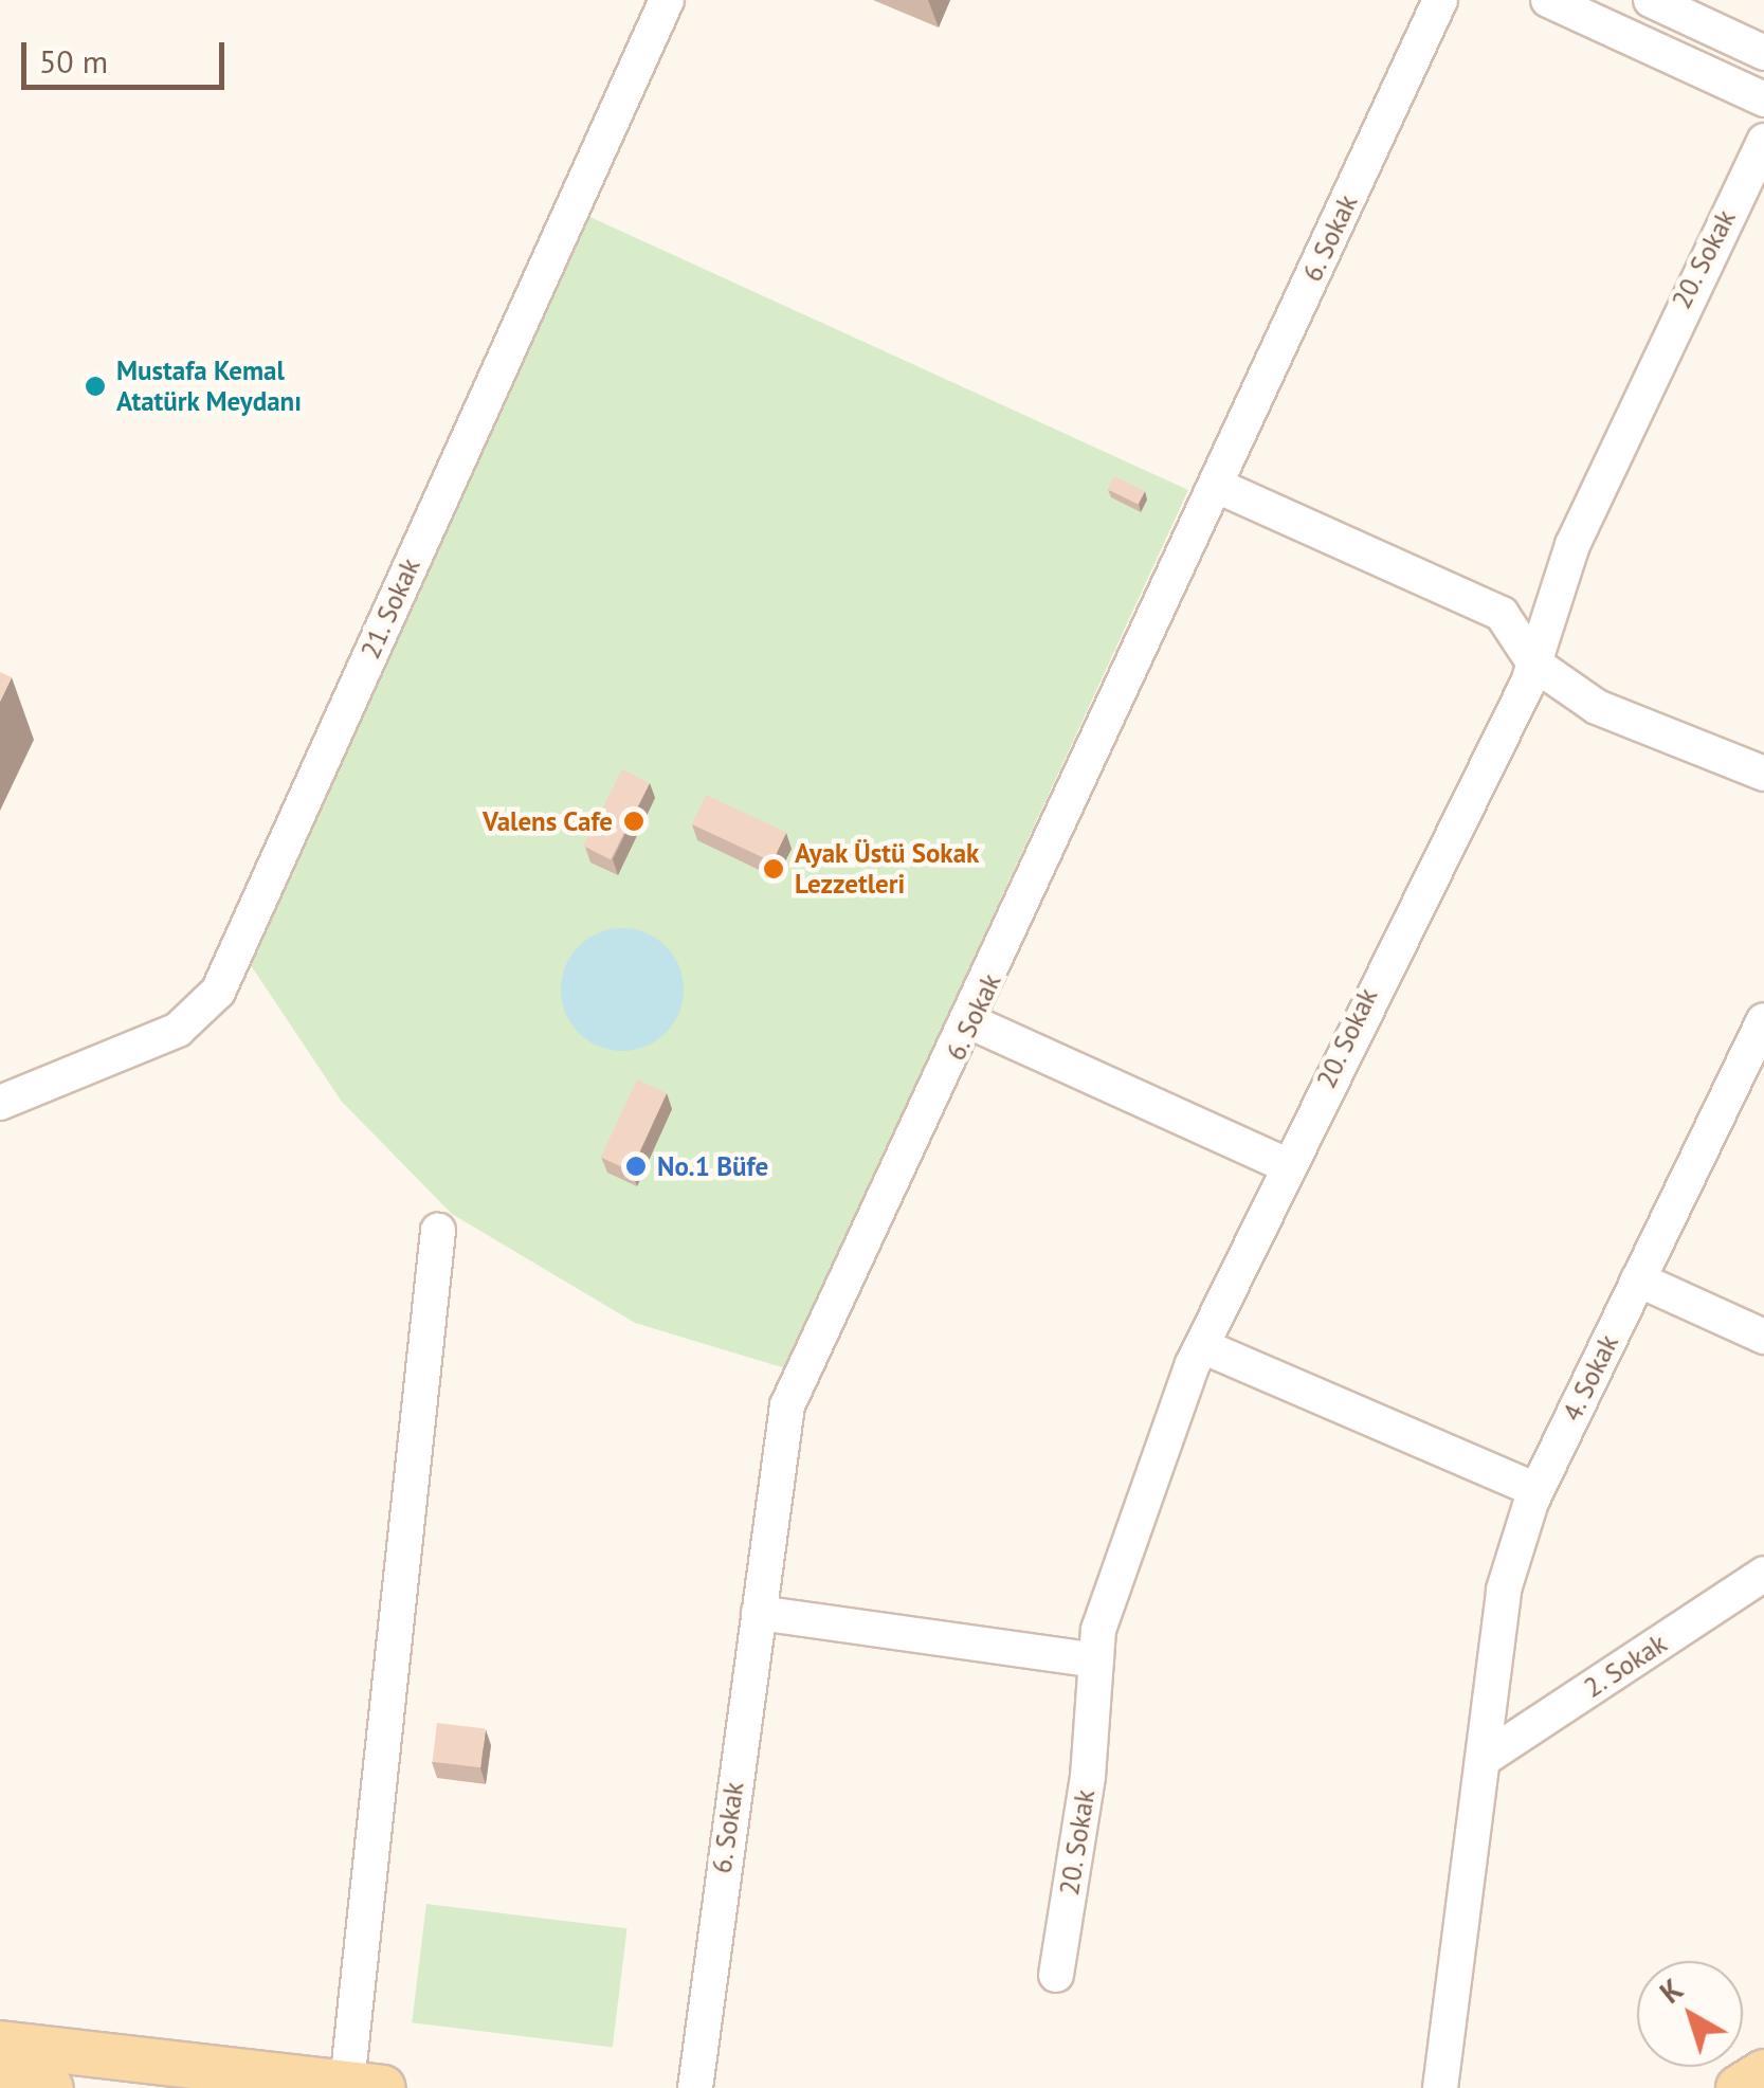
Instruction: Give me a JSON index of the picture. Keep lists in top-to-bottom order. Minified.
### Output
{"streets":{"street":["6. Sokak","20. Sokak","21. Sokak","4. Sokak","2. Sokak"]},"crossings":[["4. Sokak","2. Sokak"]],"places":["Mustafa Kemal Atatürk Meydanı","Valens Cafe","Ayak Üstü Sokak Lezzetleri","No.1 Büfe"],"scale_bar":"50 m","north":"top left"}
